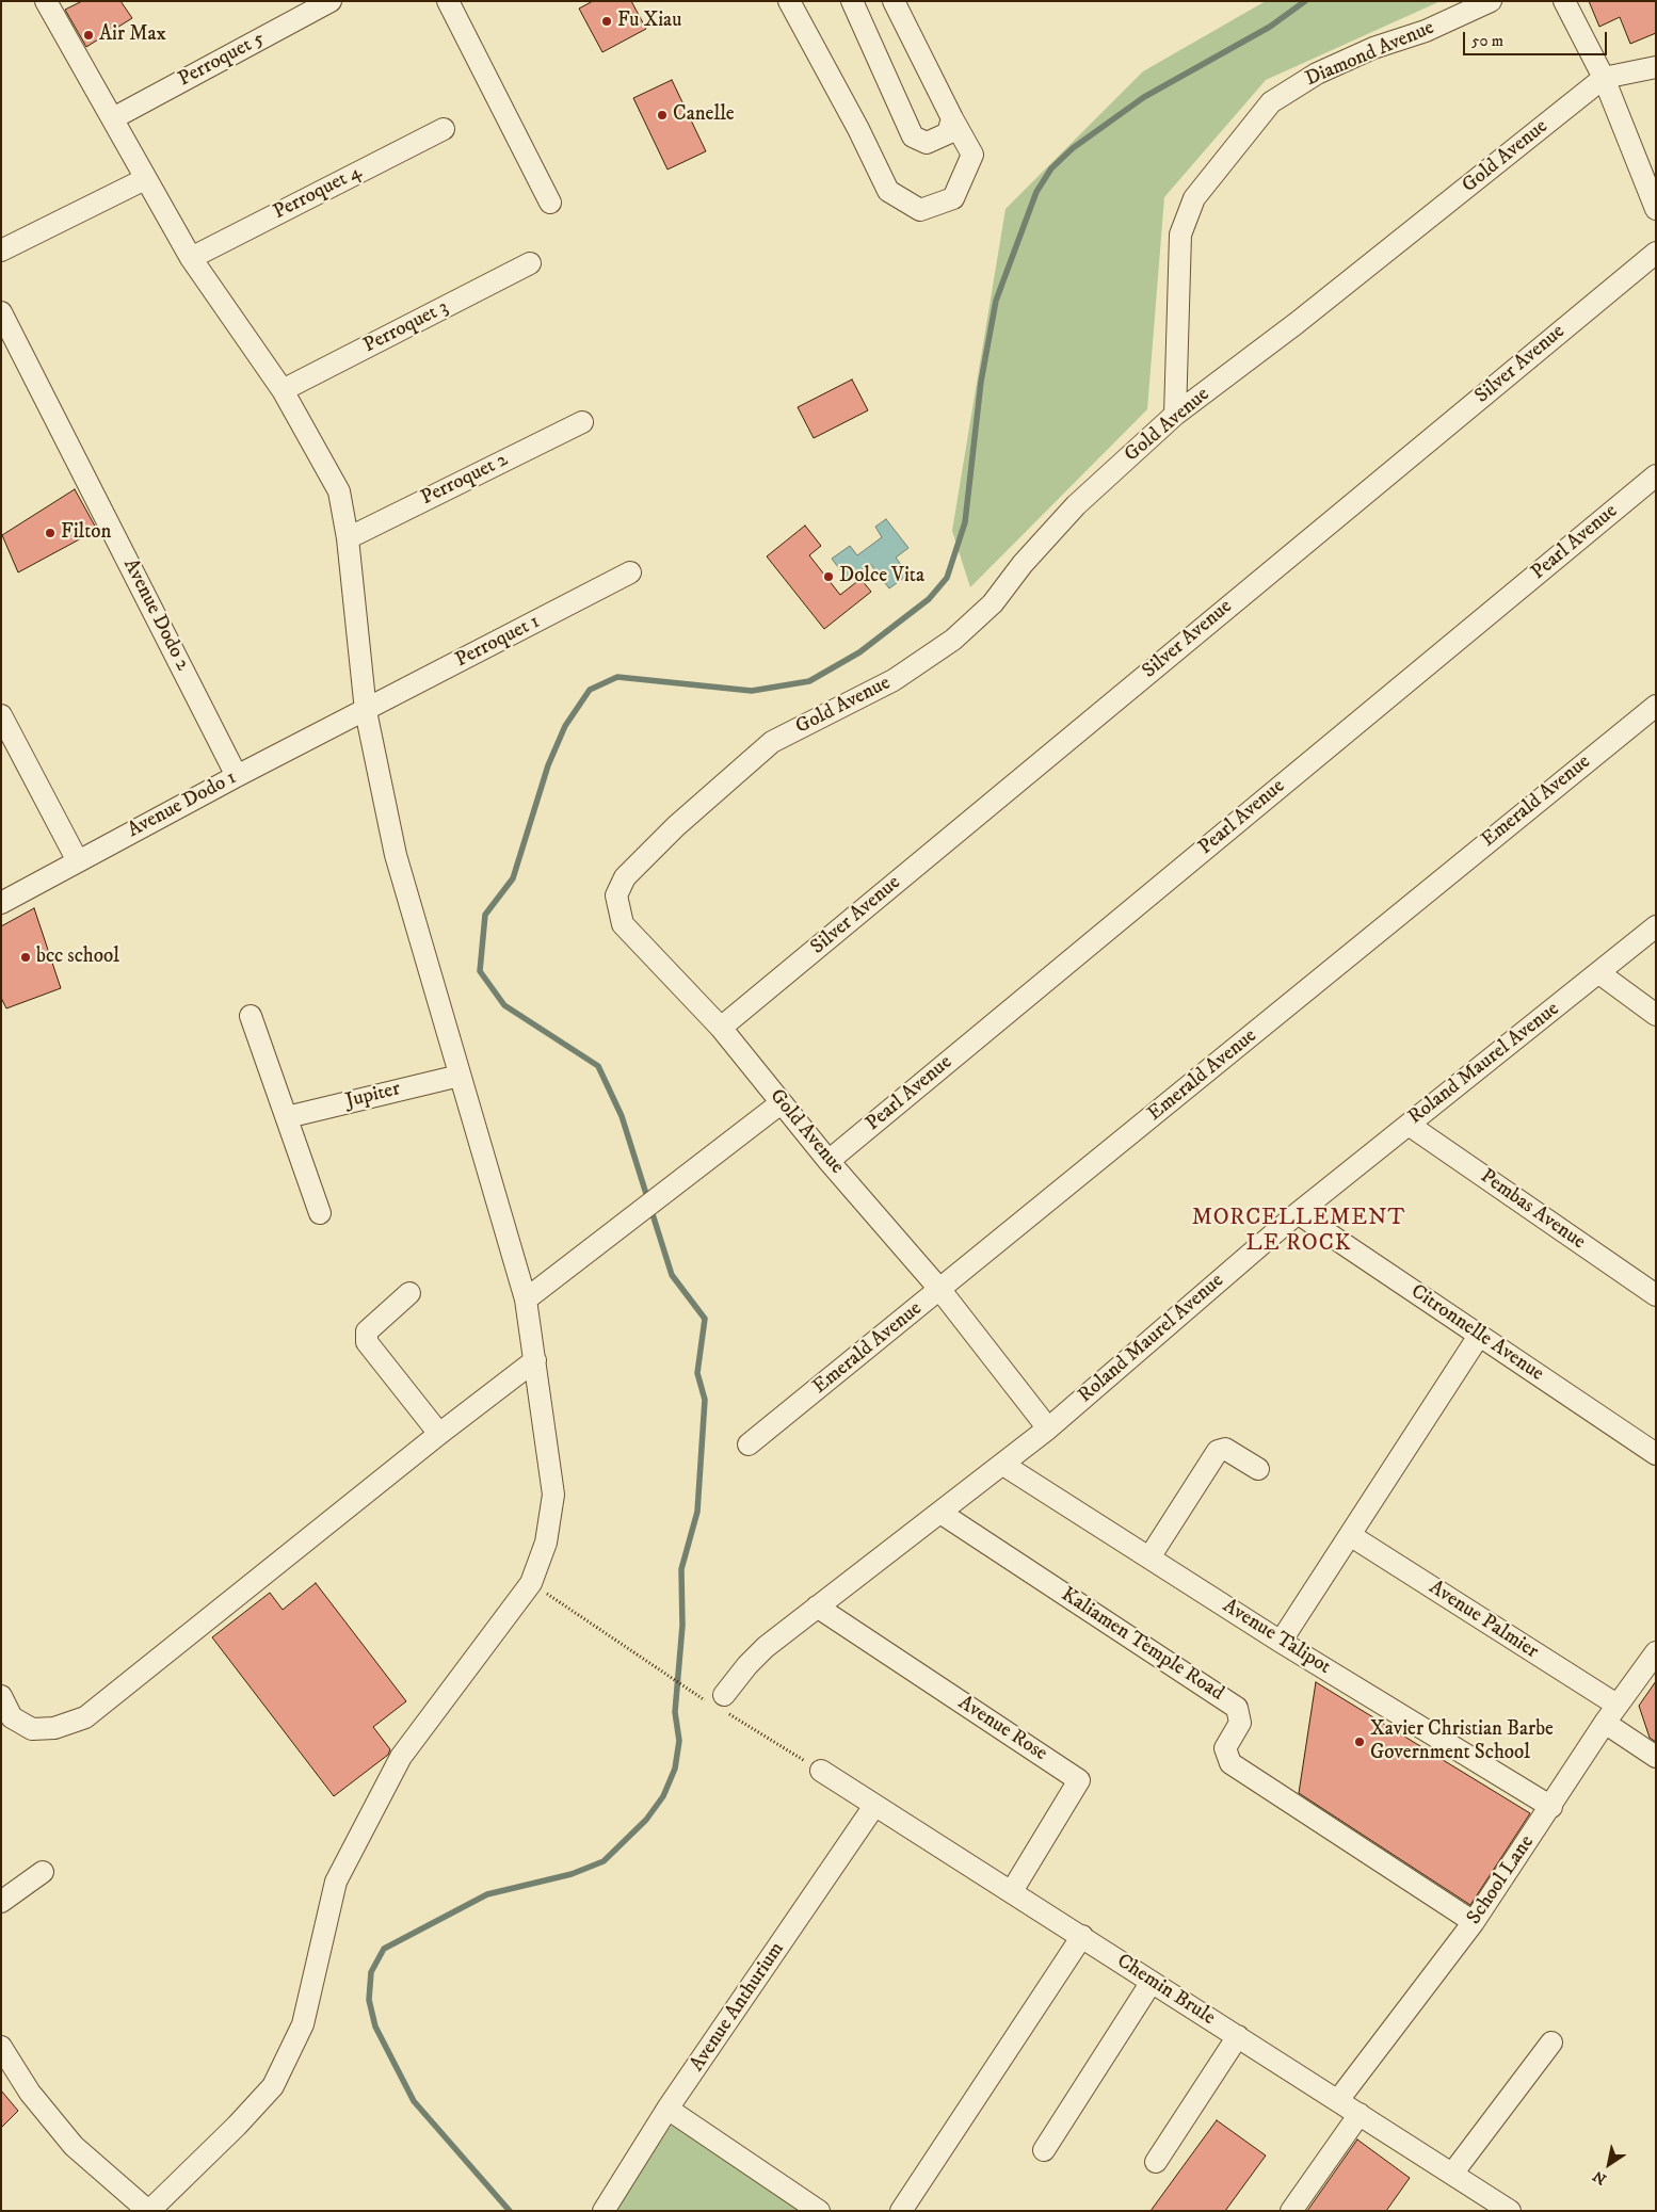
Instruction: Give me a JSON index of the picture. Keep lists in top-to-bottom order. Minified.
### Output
{"streets":{"street":["Diamond Avenue","Perroquet 5","Gold Avenue","Perroquet 4","Perroquet 3","Silver Avenue","Perroquet 2","Pearl Avenue","Avenue Dodo 2","Perroquet 1","Emerald Avenue","Avenue Dodo 1","Roland Maurel Avenue","Jupiter","Pembas Avenue","Citronnelle Avenue","Avenue Palmier","Avenue Talipot","Kaliamen Temple Road","Avenue Rose","School Lane","Chemin Brule","Avenue Anthurium"]},"crossings":[["Diamond Avenue","Gold Avenue"],["Gold Avenue","Silver Avenue"],["Gold Avenue","Pearl Avenue"],["Gold Avenue","Emerald Avenue"],["Gold Avenue","Roland Maurel Avenue"],["Avenue Dodo 2","Avenue Dodo 1"],["Perroquet 1","Avenue Dodo 1"],["Roland Maurel Avenue","Pembas Avenue"],["Roland Maurel Avenue","Citronnelle Avenue"],["Roland Maurel Avenue","Avenue Talipot"],["Roland Maurel Avenue","Kaliamen Temple Road"],["Roland Maurel Avenue","Avenue Rose"],["Avenue Palmier","School Lane"],["Avenue Talipot","School Lane"],["Kaliamen Temple Road","School Lane"],["Avenue Rose","Chemin Brule"],["School Lane","Chemin Brule"],["Chemin Brule","Avenue Anthurium"]],"districts":["MORCELLEMENT LE ROCK"],"places":["Fu Xiau","Air Max","Canelle","Filton","Dolce Vita","bcc school","Xavier Christian Barbe Government School"],"scale_bar":"50 m","north":"bottom left"}
